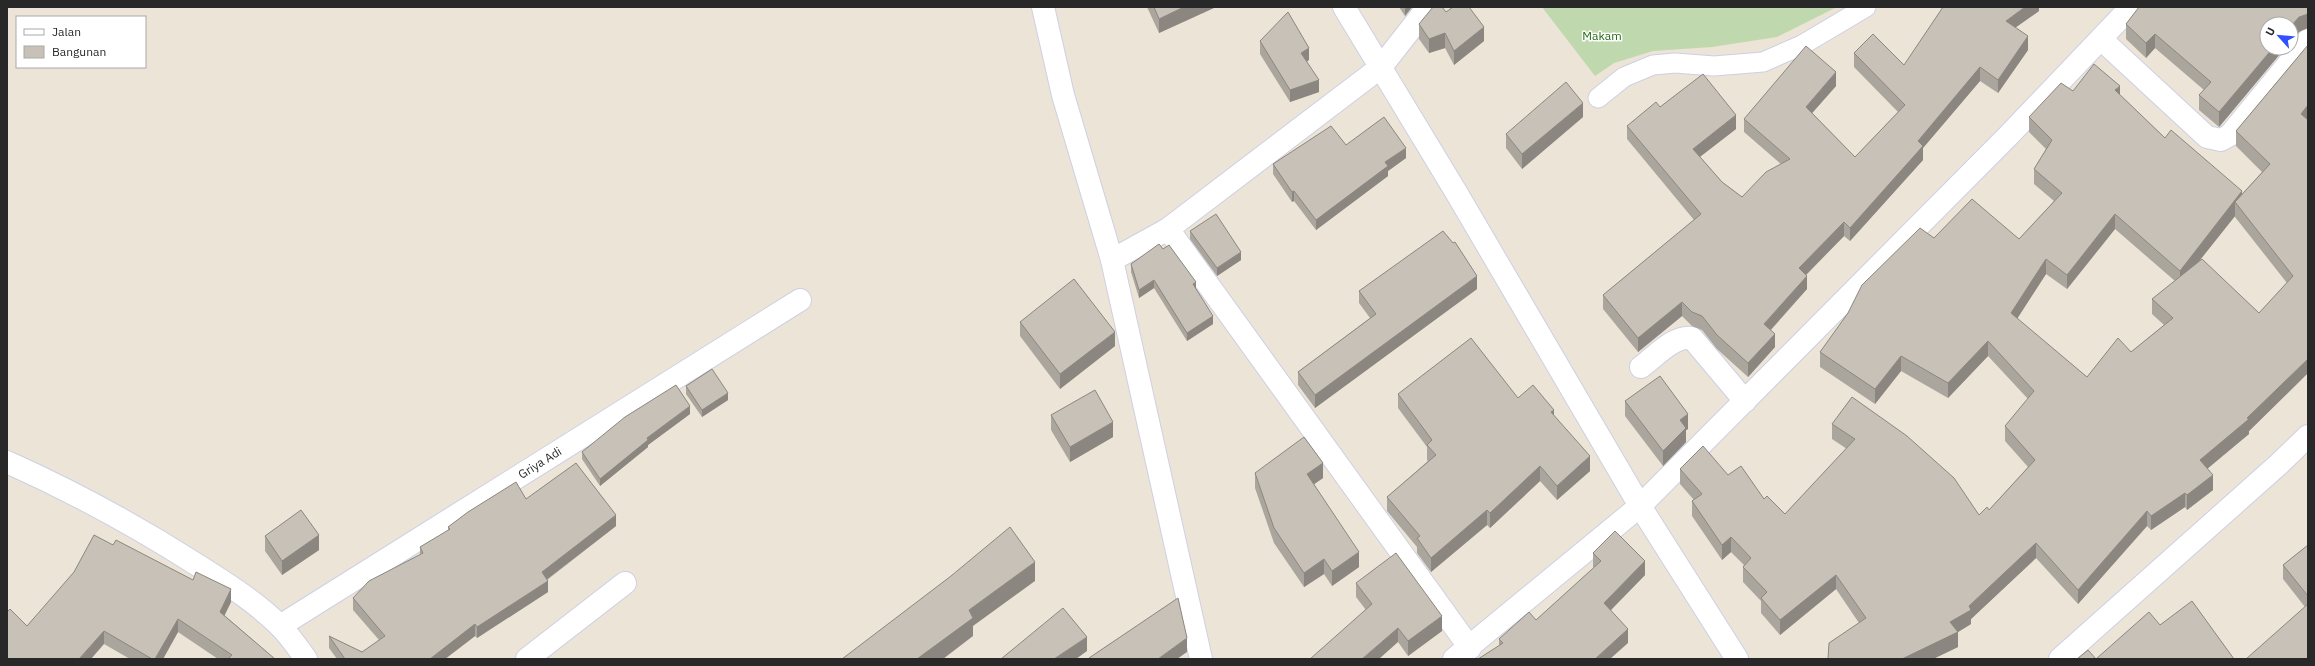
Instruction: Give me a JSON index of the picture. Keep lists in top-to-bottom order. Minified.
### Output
{"streets":{"street":["Griya Adi"]},"parks":["Makam"],"legend":["Jalan","Bangunan"],"north":"top left"}
